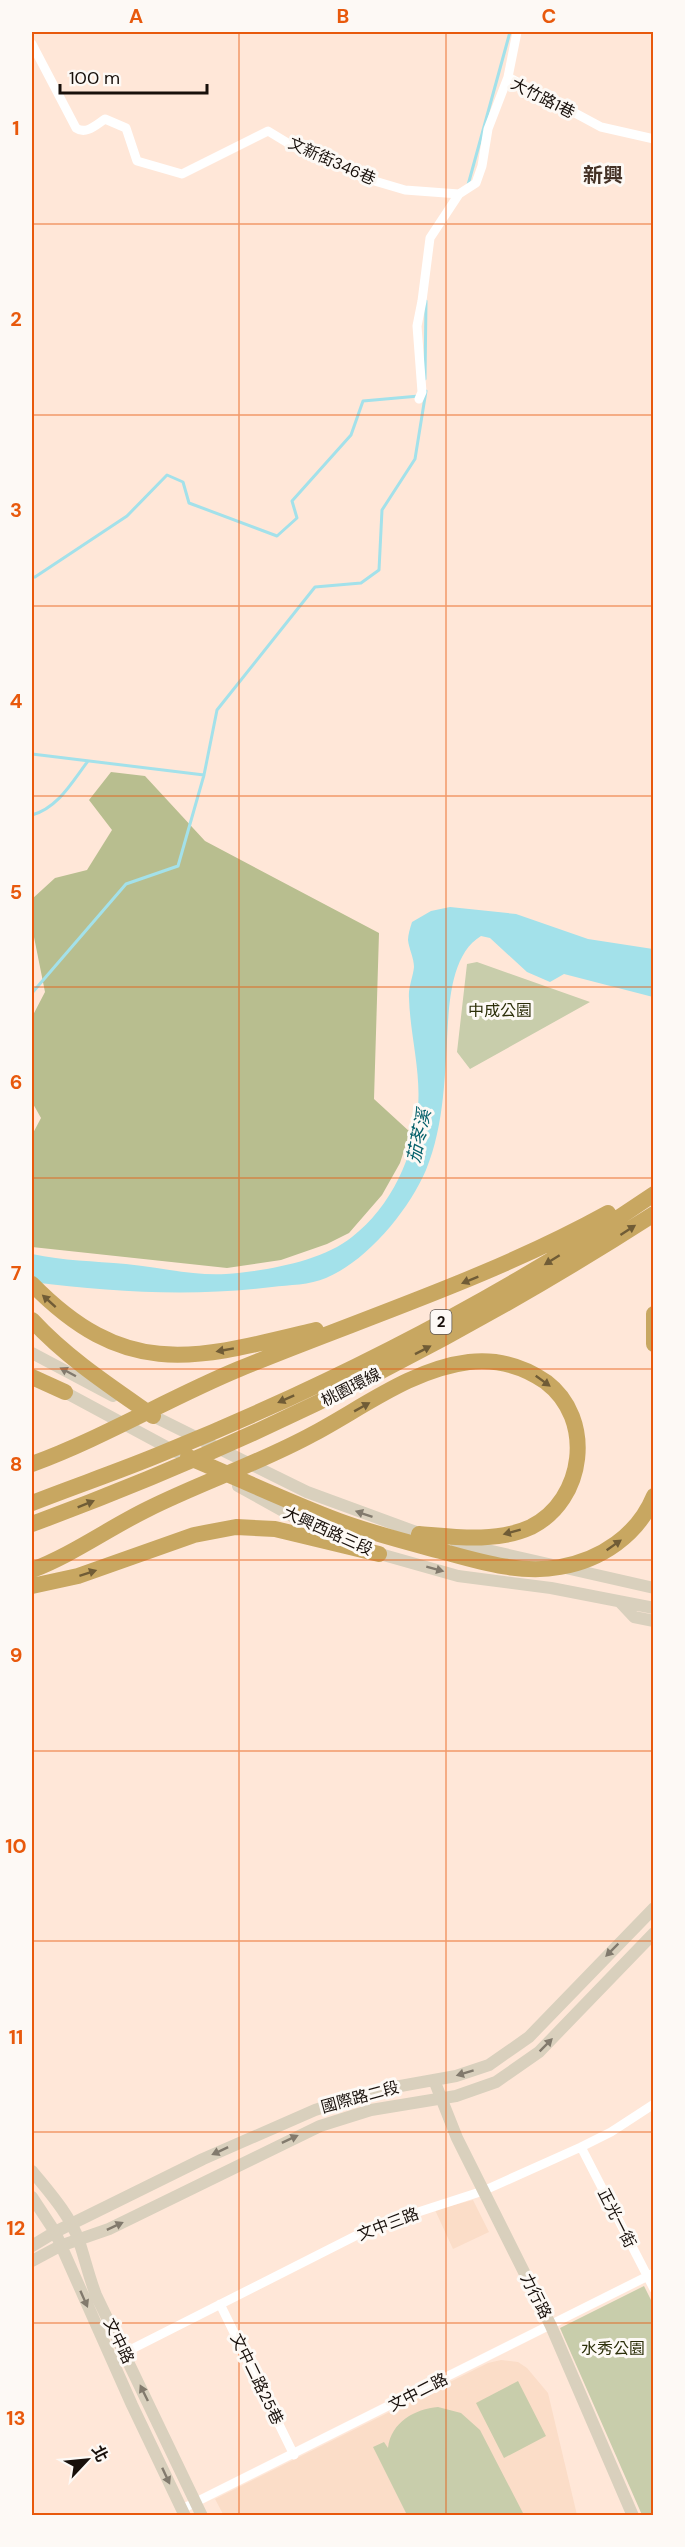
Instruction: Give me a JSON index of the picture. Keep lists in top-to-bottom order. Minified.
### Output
{"streets":{"highway":["2","桃園環線"],"street":["大竹路1巷","文新街346巷","大興西路三段","國際路二段","正光一街","文中三路","力行路","文中路","文中二路25巷","文中二路"]},"crossings":[["大竹路1巷","文新街346巷"],["桃園環線","大興西路三段"],["國際路二段","力行路"],["國際路二段","文中路"],["正光一街","文中三路"],["正光一街","文中二路"],["文中三路","力行路"],["文中三路","文中路"],["文中三路","文中二路25巷"],["力行路","文中二路"],["文中路","文中二路"],["文中二路25巷","文中二路"]],"districts":["新興"],"water":["茄苳溪"],"parks":["中成公園","水秀公園"],"scale_bar":"100 m","north":"top right","grid":{"columns":["A","B","C"],"rows":["1","2","3","4","5","6","7","8","9","10","11","12","13"]}}
